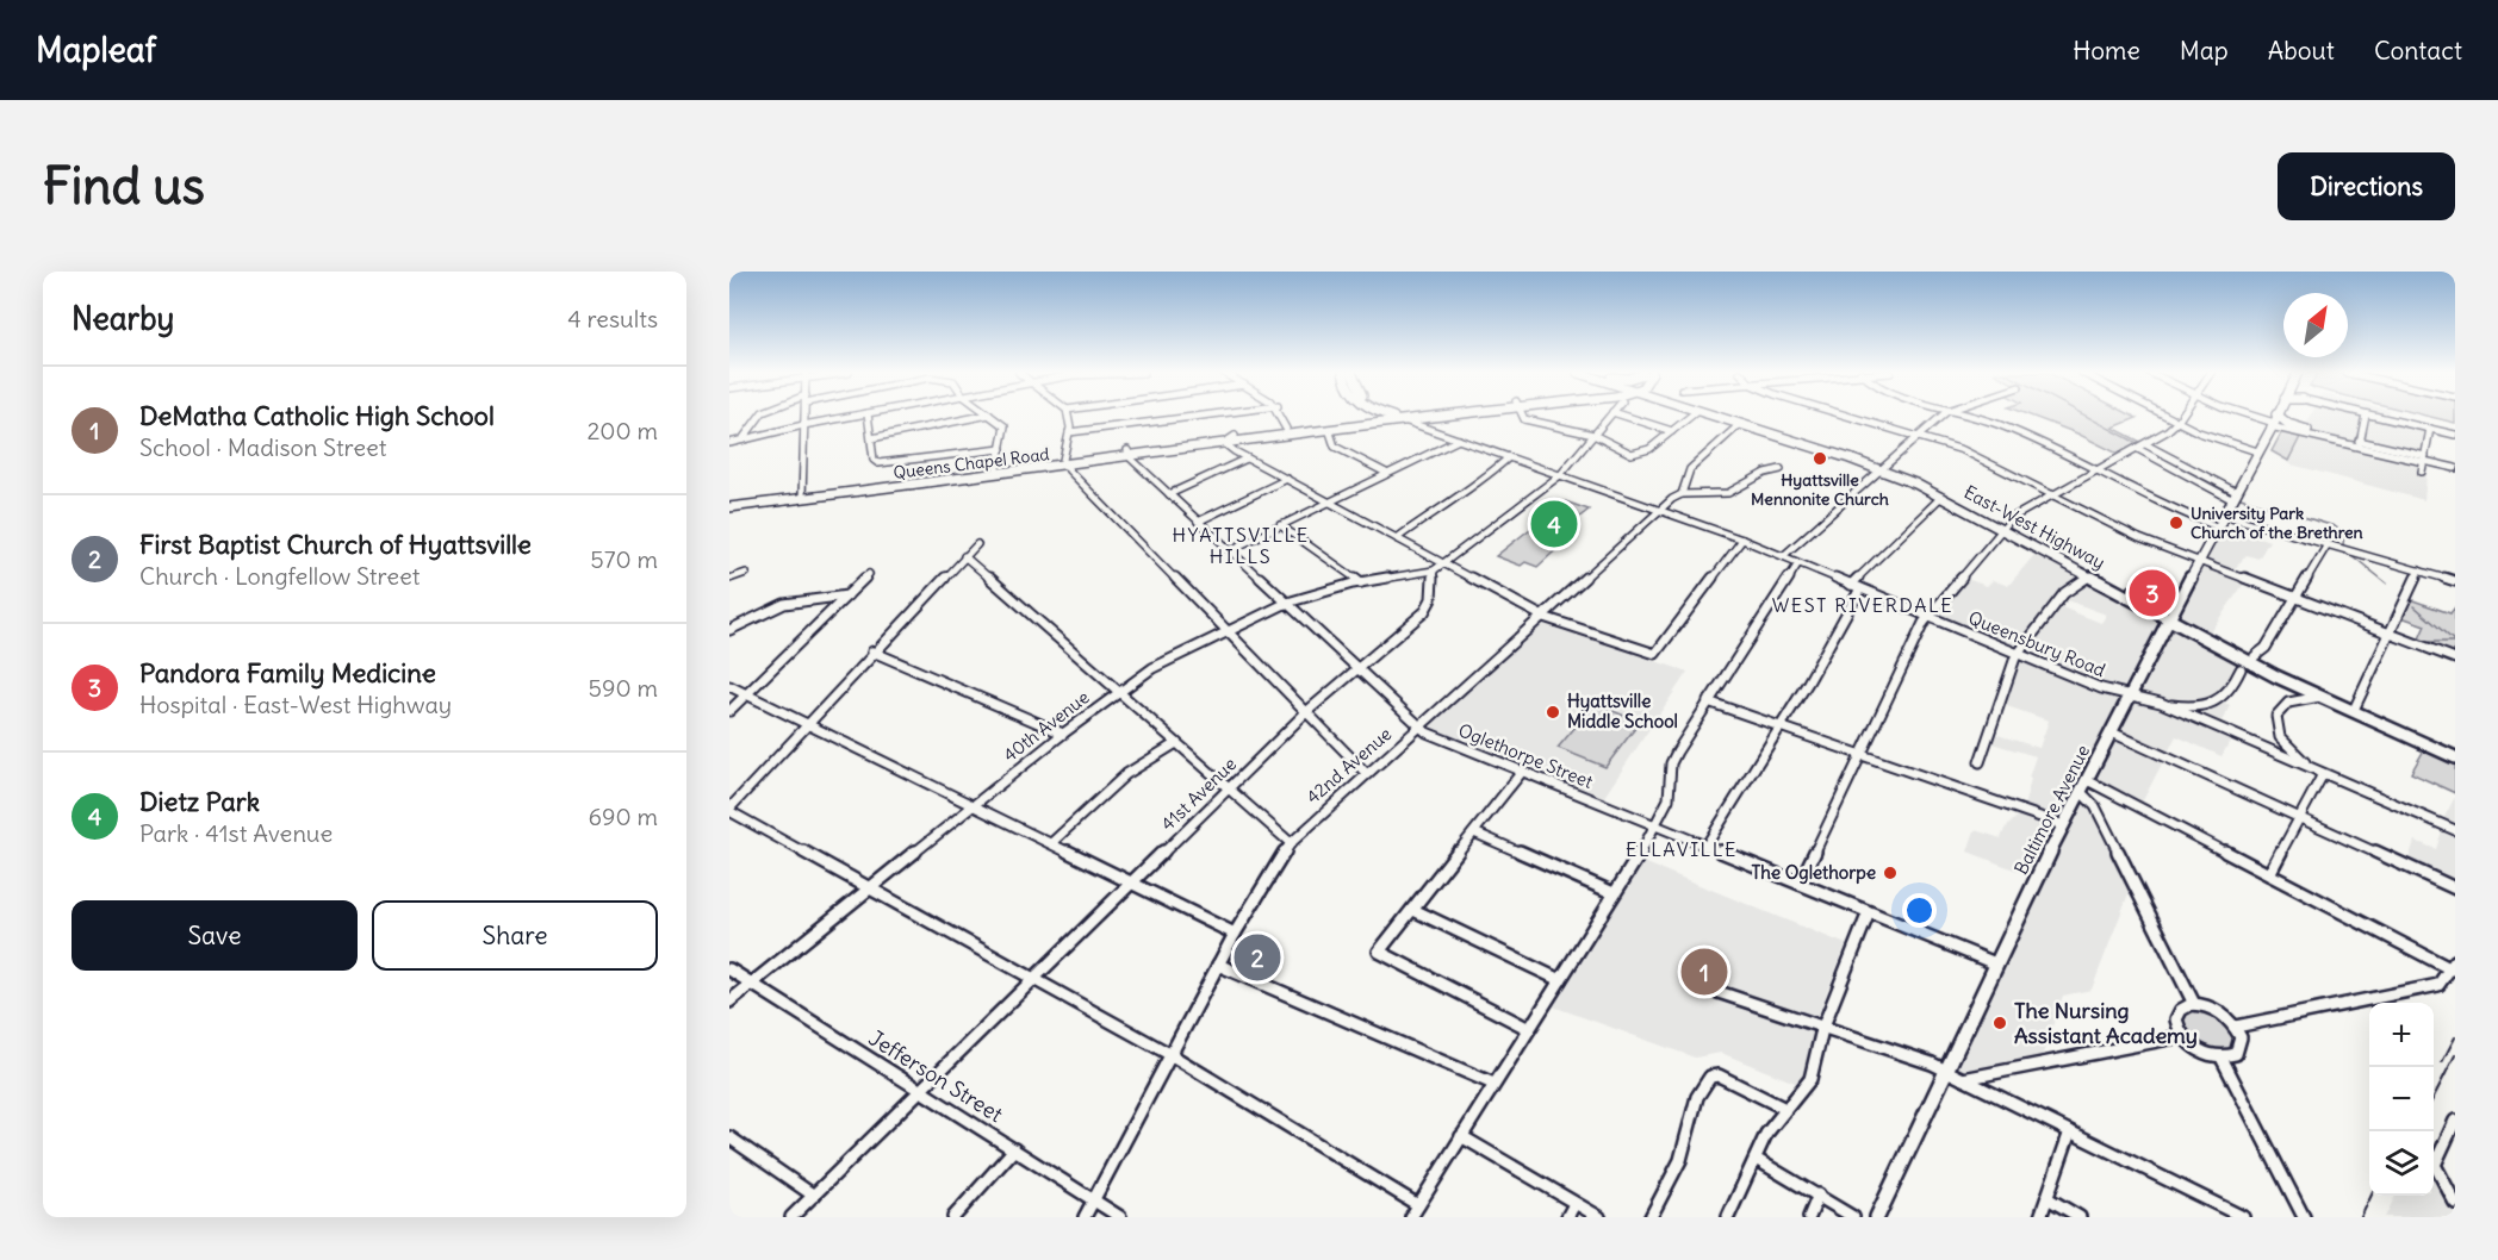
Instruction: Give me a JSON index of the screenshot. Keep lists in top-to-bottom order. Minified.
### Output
{"streets":{"main road":["Queens Chapel Road","East-West Highway","Baltimore Avenue"],"street":["Queensbury Road","40th Avenue","Oglethorpe Street","42nd Avenue","41st Avenue","Jefferson Street"]},"crossings":[["Queens Chapel Road","Oglethorpe Street"],["East-West Highway","42nd Avenue"],["East-West Highway","Baltimore Avenue"],["Queensbury Road","42nd Avenue"],["Queensbury Road","Baltimore Avenue"],["40th Avenue","Oglethorpe Street"],["40th Avenue","41st Avenue"],["40th Avenue","Jefferson Street"],["Oglethorpe Street","42nd Avenue"],["Oglethorpe Street","41st Avenue"],["Oglethorpe Street","Baltimore Avenue"],["42nd Avenue","Jefferson Street"],["41st Avenue","Jefferson Street"]],"districts":["HYATTSVILLE HILLS","WEST RIVERDALE","ELLAVILLE"],"places":["Hyattsville Mennonite Church","University Park Church of the Brethren","Hyattsville Middle School","The Oglethorpe","The Nursing Assistant Academy"],"north":"top right","page":{"header":"Mapleaf","nav":["Home","Map","About","Contact"],"buttons":["Directions",["Save","Share"]],"title":"Find us","heading":["Nearby","4 results"],"list":[{"mark":"1","name":"DeMatha Catholic High School","note":"School · Madison Street","value":"200 m"},{"mark":"2","name":"First Baptist Church of Hyattsville","note":"Church · Longfellow Street","value":"570 m"},{"mark":"3","name":"Pandora Family Medicine","note":"Hospital · East-West Highway","value":"590 m"},{"mark":"4","name":"Dietz Park","note":"Park · 41st Avenue","value":"690 m"}],"pins":["4","3","2","1"],"map_buttons":["+","−"]}}
